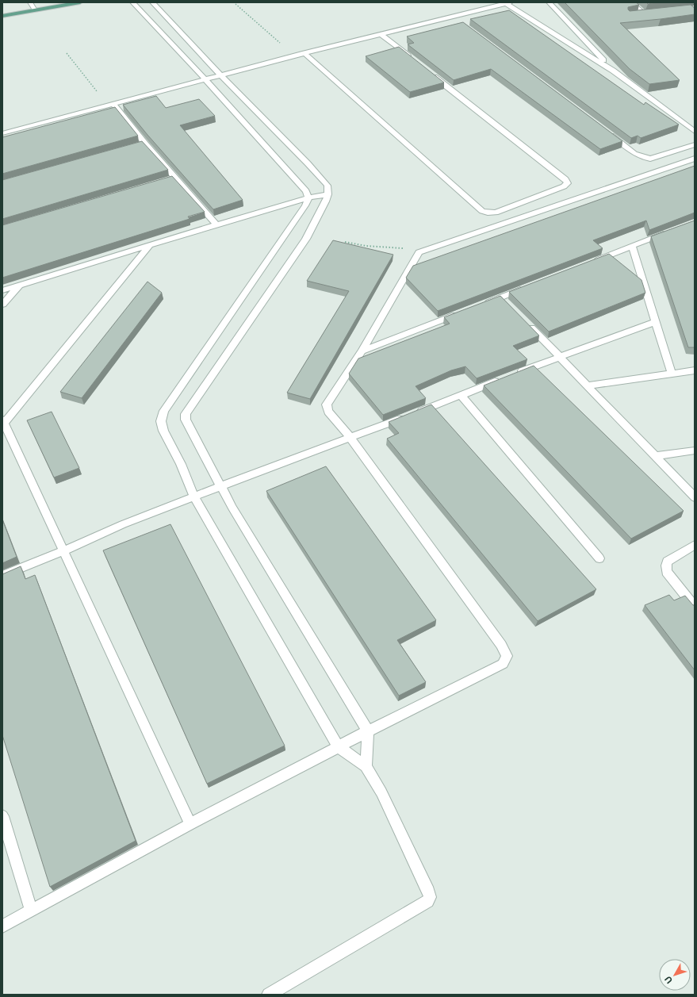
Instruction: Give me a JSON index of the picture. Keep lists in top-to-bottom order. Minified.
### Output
{"north":"bottom left"}
